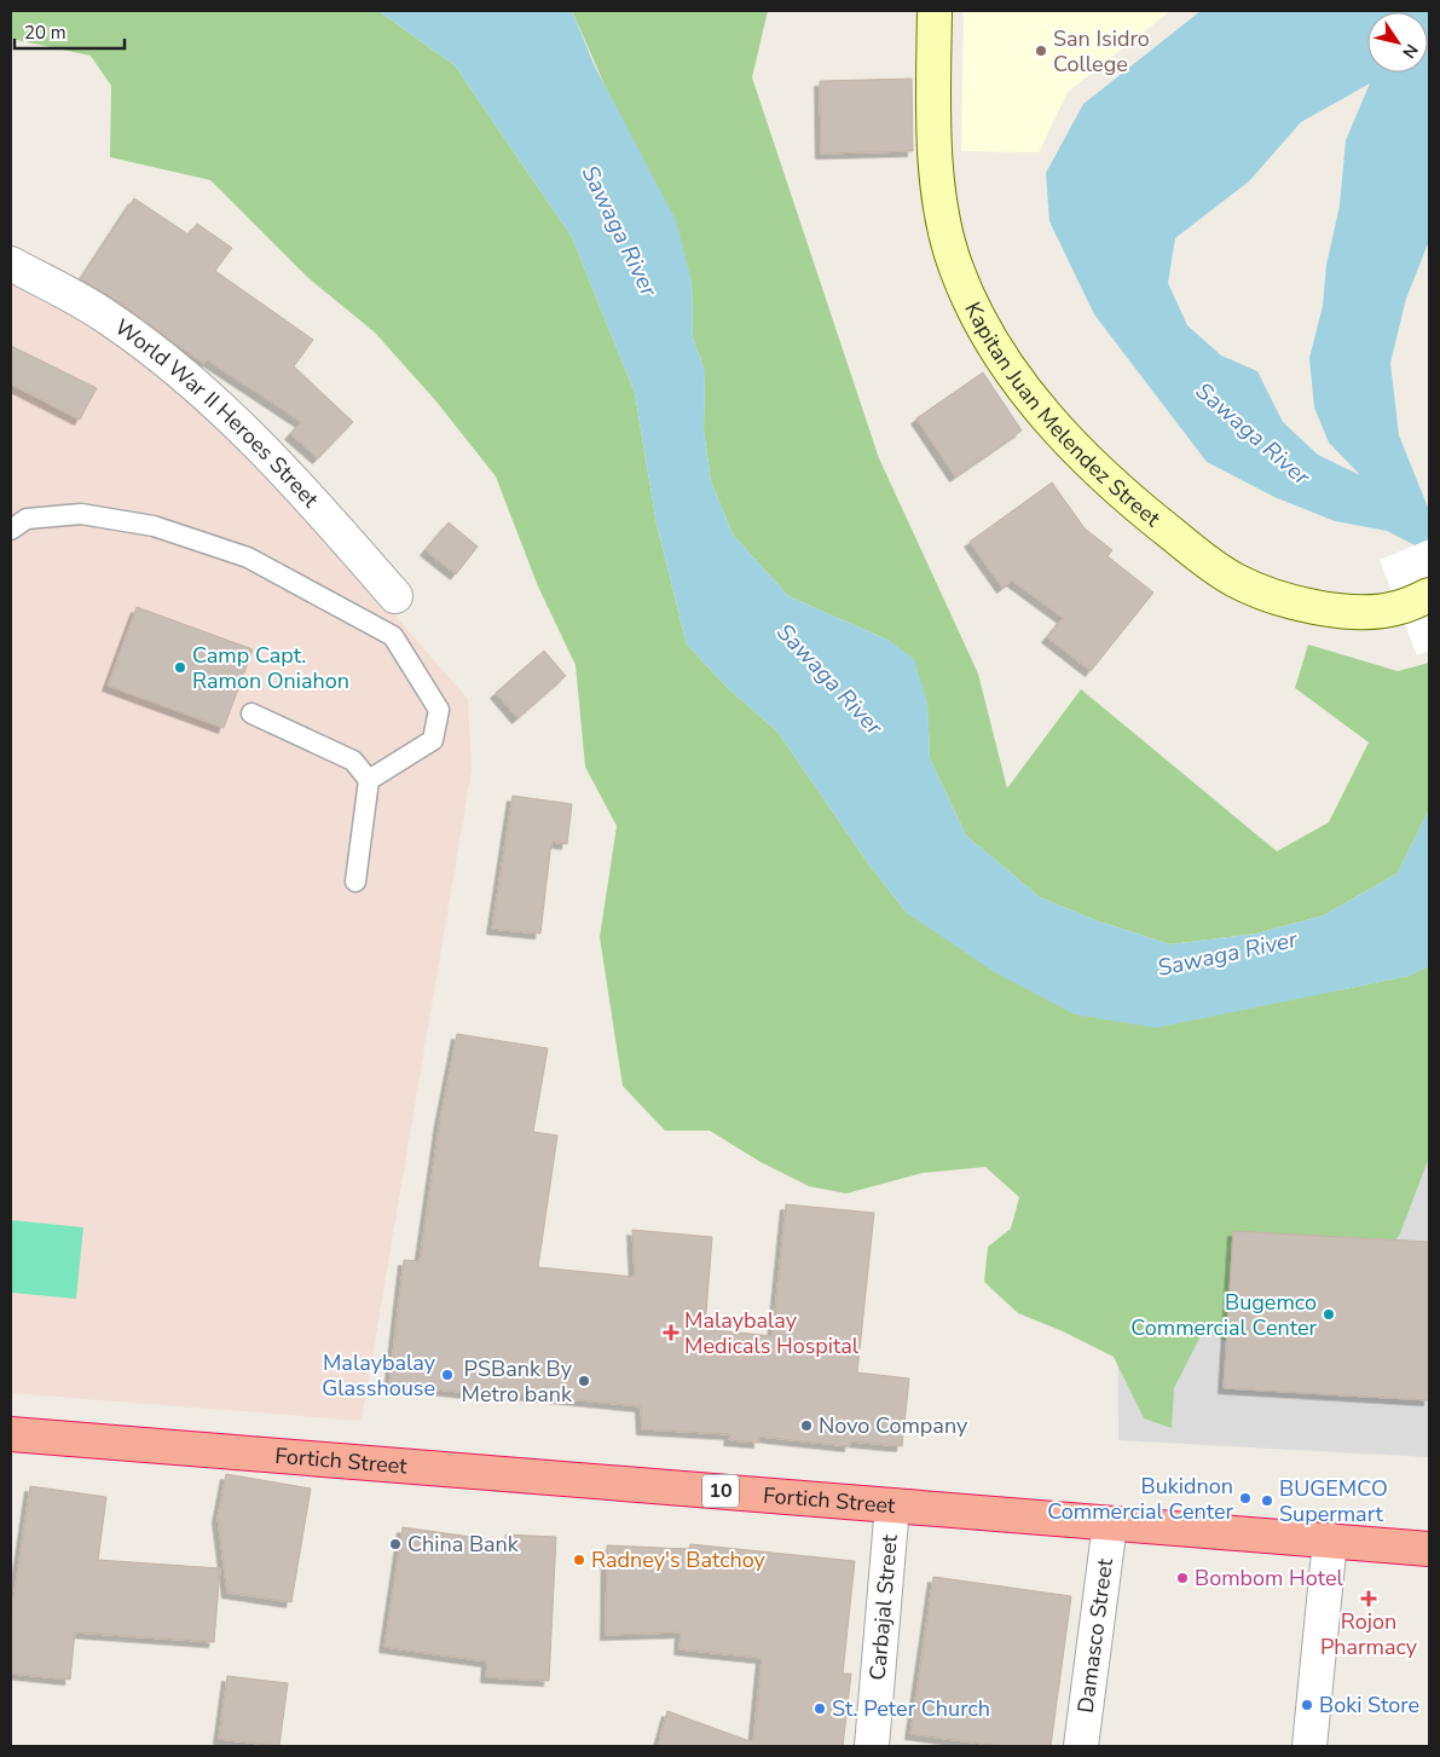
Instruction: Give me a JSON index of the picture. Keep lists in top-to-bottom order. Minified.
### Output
{"streets":{"highway":["Fortich Street","10"],"main road":["Kapitan Juan Melendez Street"],"street":["World War II Heroes Street","Carbajal Street","Damasco Street"]},"crossings":[["Fortich Street","Carbajal Street"],["Fortich Street","Damasco Street"]],"water":["Sawaga River"],"places":{"other":["San Isidro College","Camp Capt. Ramon Oniahon","Bugemco Commercial Center","Malaybalay Glasshouse","PSBank By Metro bank","Novo Company","Bukidnon Commercial Center","BUGEMCO Supermart","China Bank","Radney's Batchoy","Bombom Hotel","Boki Store","St. Peter Church"],"health":["Malaybalay Medicals Hospital","Rojon Pharmacy"]},"scale_bar":"20 m","north":"bottom right"}
